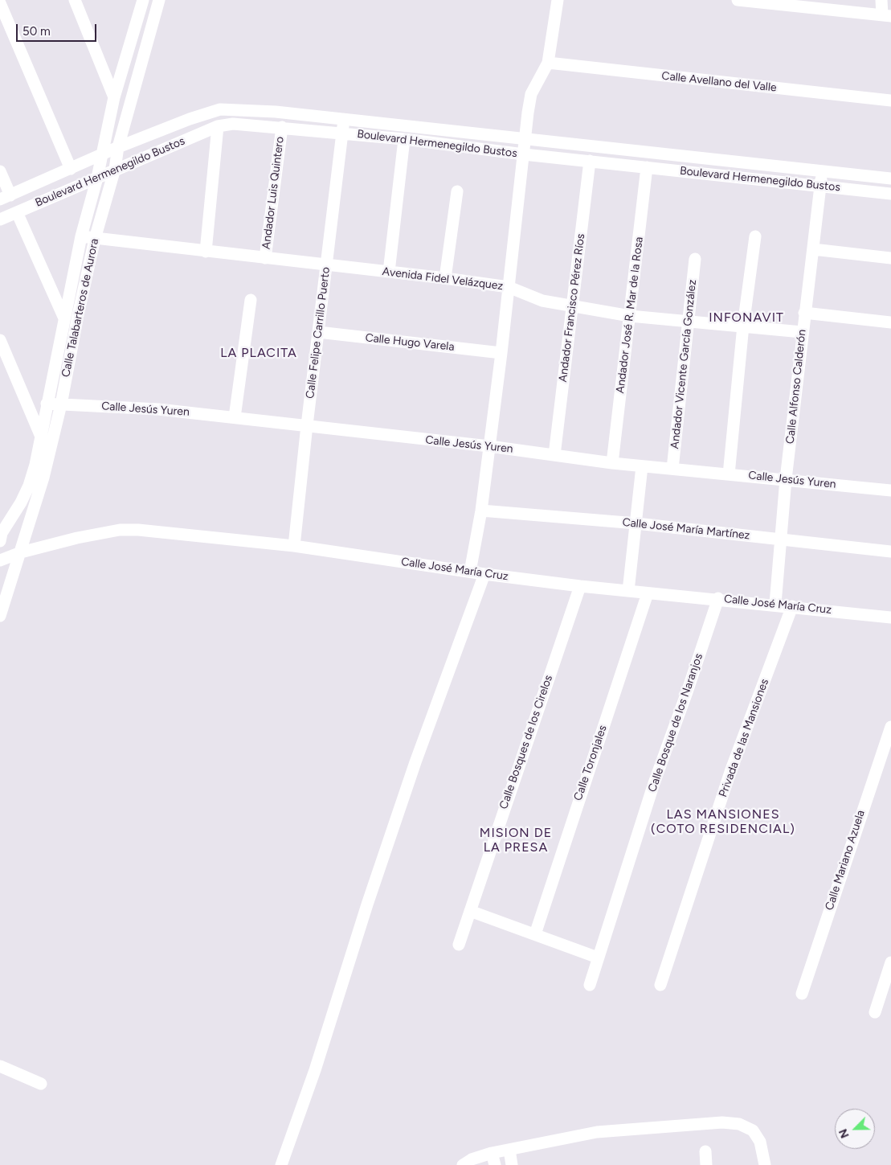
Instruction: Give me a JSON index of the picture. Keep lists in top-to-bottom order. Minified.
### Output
{"streets":{"street":["Calle Avellano del Valle","Boulevard Hermenegildo Bustos","Andador Luis Quintero","Avenida Fidel Velázquez","Calle Talabarteros de Aurora","Andador Francisco Pérez Ríos","Andador José R. Mar de la Rosa","Calle Felipe Carrillo Puerto","Calle Hugo Varela","Andador Vicente García González","Calle Alfonso Calderón","Calle Jesús Yuren","Calle José María Martínez","Calle José María Cruz","Calle Bosque de los Naranjos","Privada de las Mansiones","Calle Bosques de los Cirelos","Calle Toronjales","Calle Mariano Azuela"]},"crossings":[["Boulevard Hermenegildo Bustos","Andador Luis Quintero"],["Boulevard Hermenegildo Bustos","Calle Talabarteros de Aurora"],["Boulevard Hermenegildo Bustos","Andador Francisco Pérez Ríos"],["Boulevard Hermenegildo Bustos","Andador José R. Mar de la Rosa"],["Boulevard Hermenegildo Bustos","Calle Felipe Carrillo Puerto"],["Boulevard Hermenegildo Bustos","Calle Alfonso Calderón"],["Andador Luis Quintero","Avenida Fidel Velázquez"],["Avenida Fidel Velázquez","Calle Talabarteros de Aurora"],["Avenida Fidel Velázquez","Andador Francisco Pérez Ríos"],["Avenida Fidel Velázquez","Andador José R. Mar de la Rosa"],["Avenida Fidel Velázquez","Calle Felipe Carrillo Puerto"],["Avenida Fidel Velázquez","Andador Vicente García González"],["Avenida Fidel Velázquez","Calle Alfonso Calderón"],["Calle Talabarteros de Aurora","Calle Jesús Yuren"],["Calle Talabarteros de Aurora","Calle José María Cruz"],["Andador Francisco Pérez Ríos","Calle Jesús Yuren"],["Andador José R. Mar de la Rosa","Calle Jesús Yuren"],["Calle Felipe Carrillo Puerto","Calle Hugo Varela"],["Calle Felipe Carrillo Puerto","Calle Jesús Yuren"],["Calle Felipe Carrillo Puerto","Calle José María Cruz"],["Andador Vicente García González","Calle Jesús Yuren"],["Calle Alfonso Calderón","Calle Jesús Yuren"],["Calle Alfonso Calderón","Calle José María Martínez"],["Calle Alfonso Calderón","Calle José María Cruz"],["Calle José María Cruz","Calle Bosque de los Naranjos"],["Calle José María Cruz","Privada de las Mansiones"],["Calle José María Cruz","Calle Bosques de los Cirelos"],["Calle José María Cruz","Calle Toronjales"]],"districts":["INFONAVIT","LA PLACITA","LAS MANSIONES (COTO RESIDENCIAL)","MISION DE LA PRESA"],"scale_bar":"50 m","north":"bottom left"}
